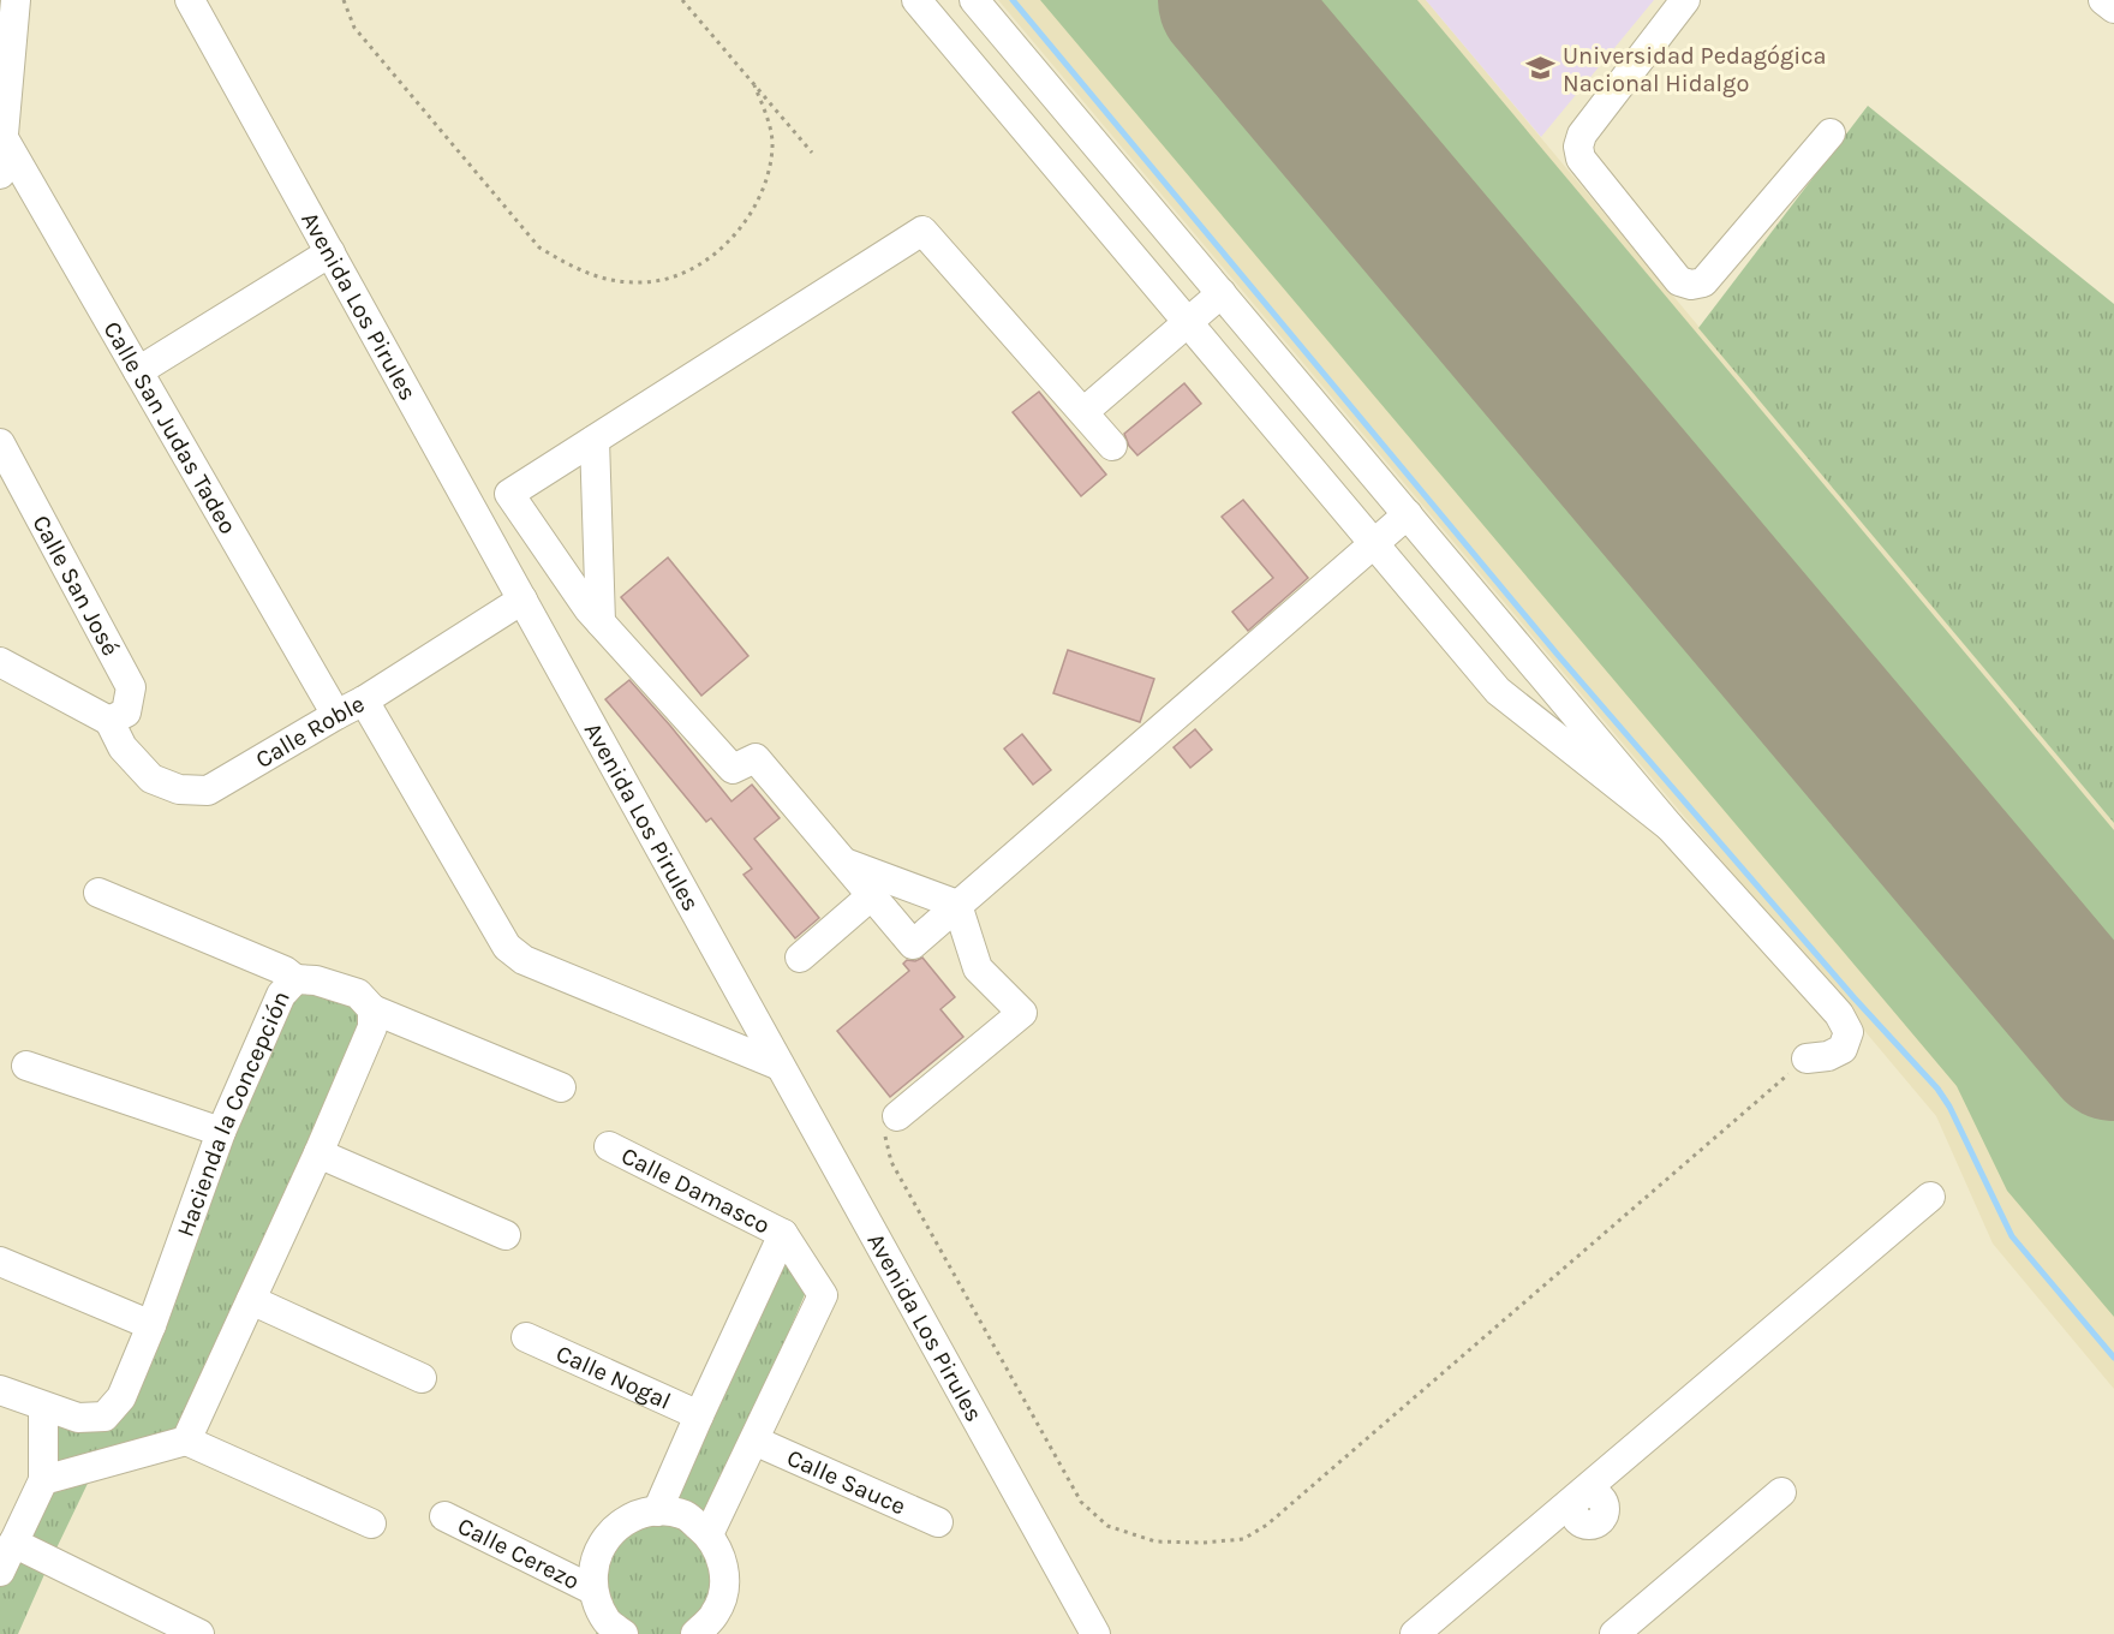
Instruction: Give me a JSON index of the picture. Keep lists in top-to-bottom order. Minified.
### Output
{"streets":{"street":["Avenida Los Pirules","Calle San Judas Tadeo","Calle San José","Calle Roble","Hacienda la Concepción","Calle Damasco","Calle Nogal","Calle Sauce","Calle Cerezo"]},"crossings":[["Avenida Los Pirules","Calle Roble"],["Calle San Judas Tadeo","Calle Roble"],["Calle San José","Calle Roble"]],"places":{"school or university":["Universidad Pedagógica Nacional Hidalgo"]}}
